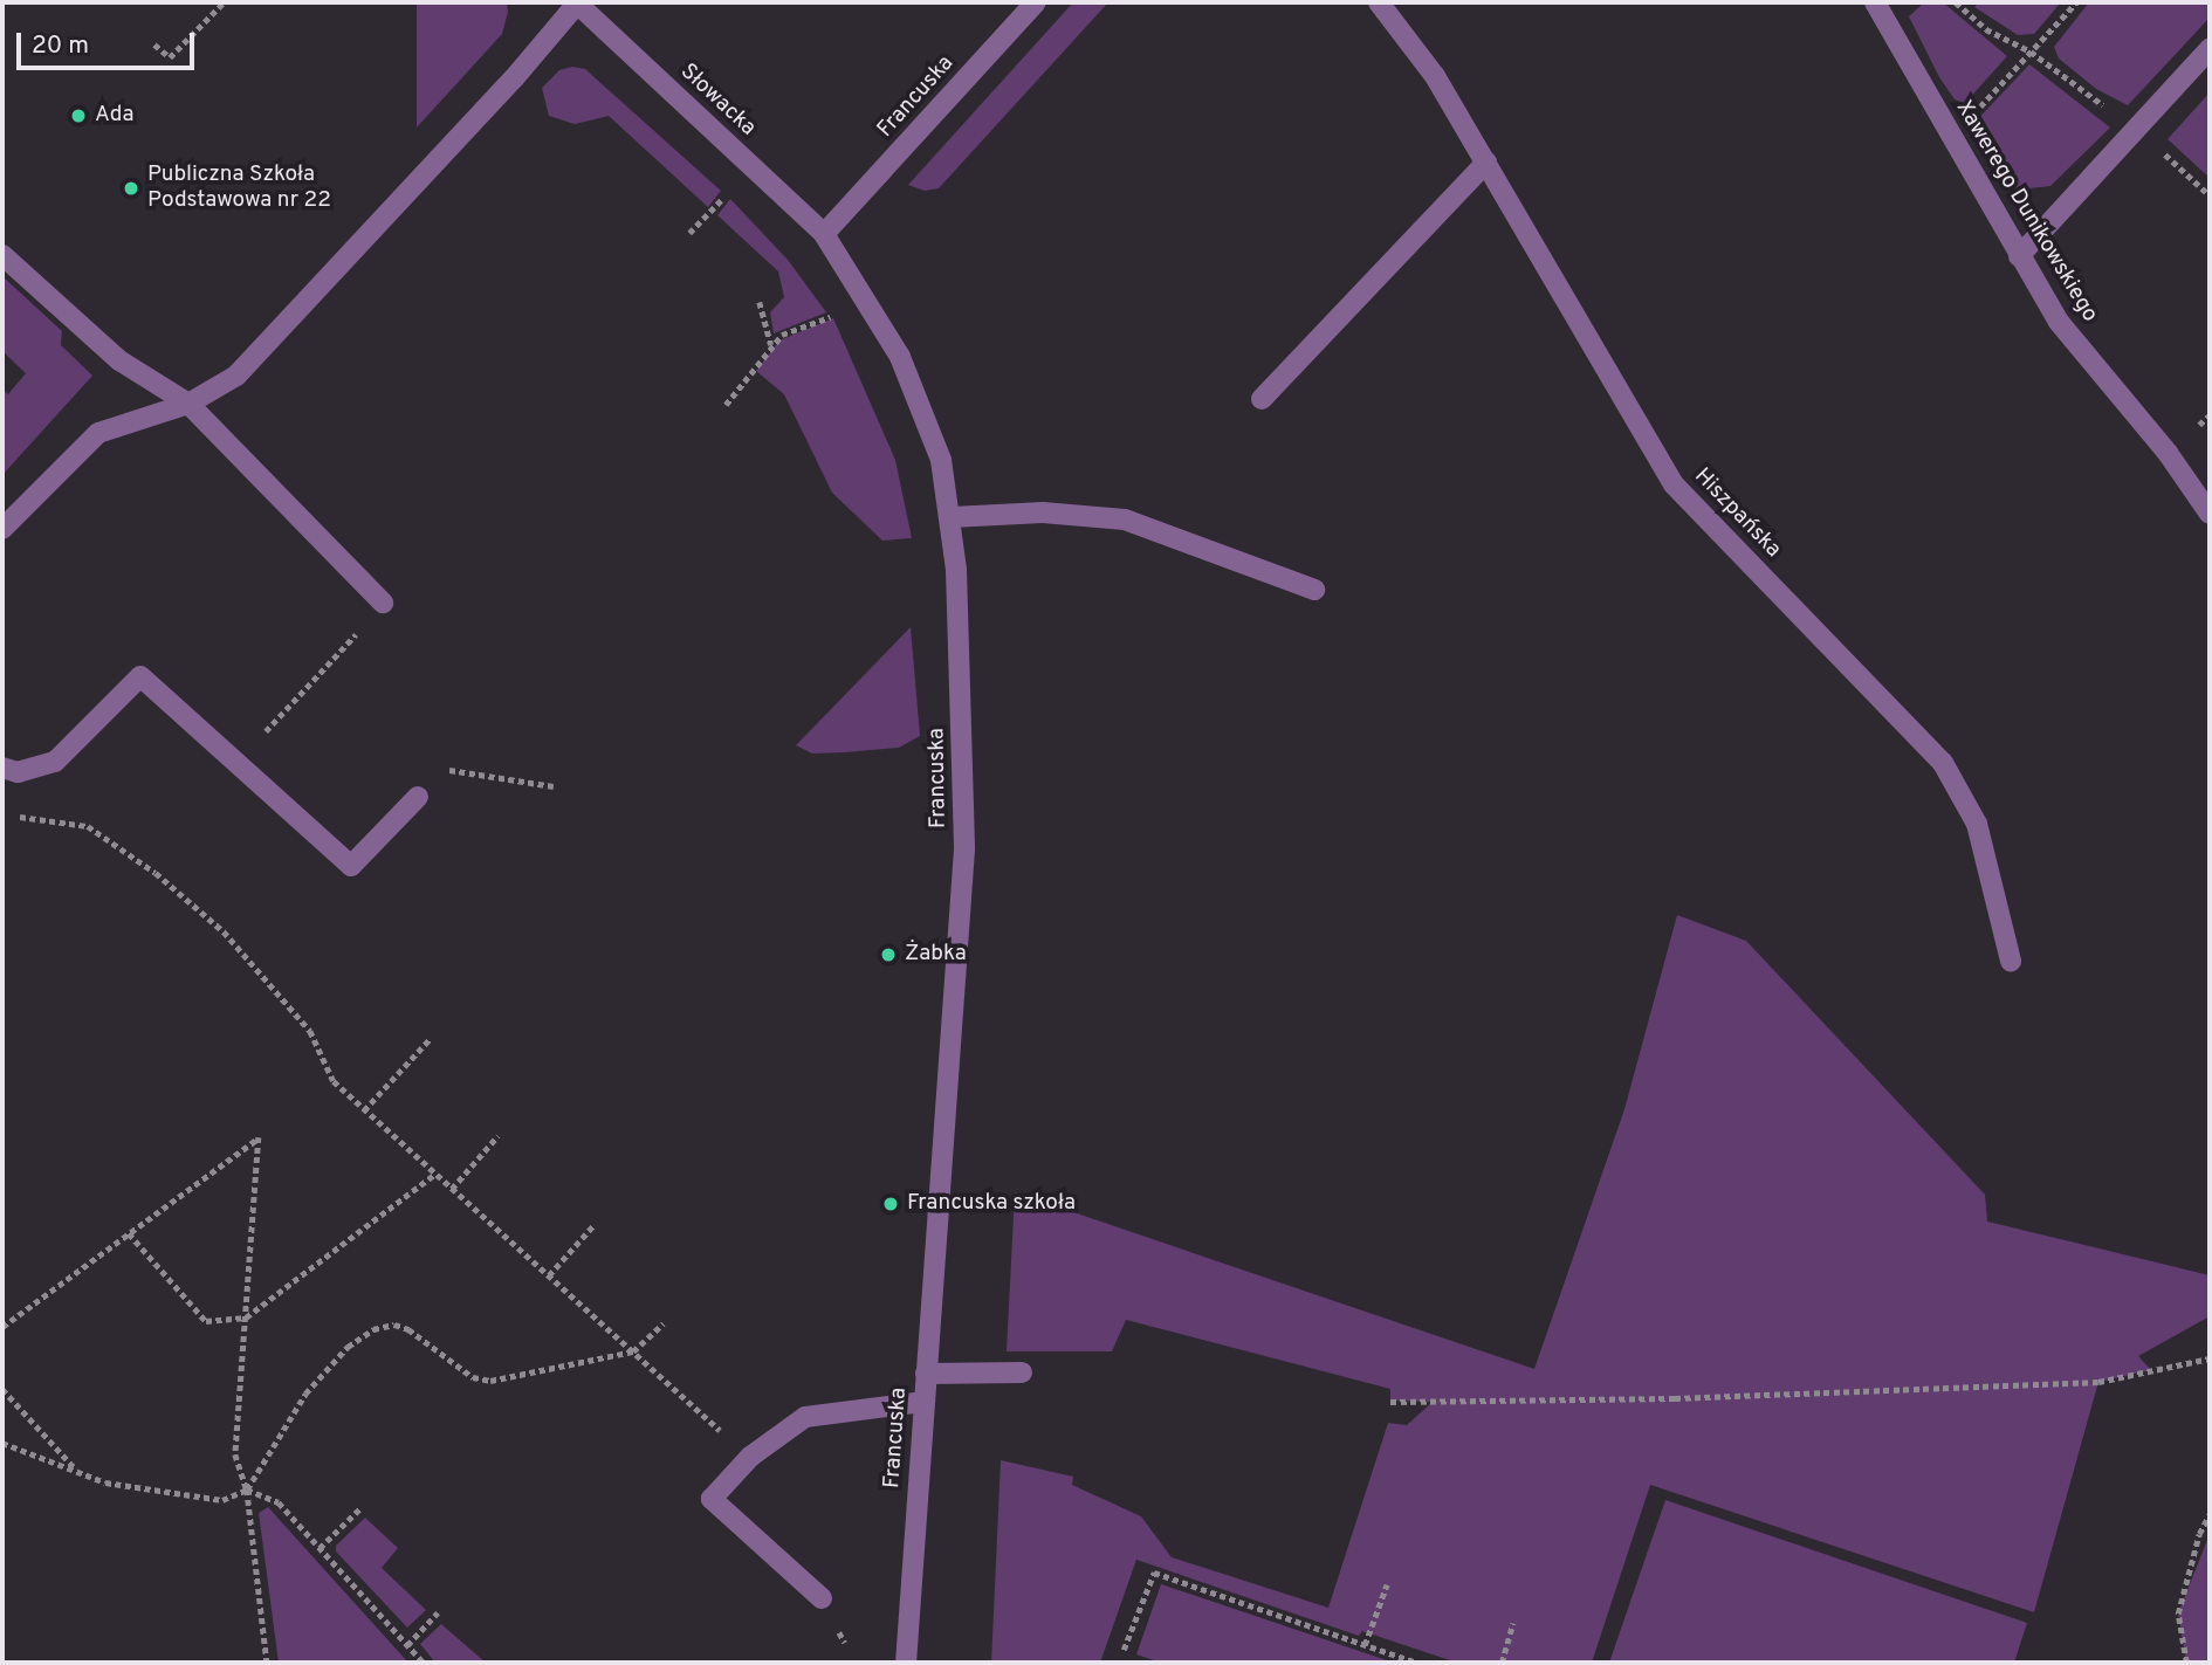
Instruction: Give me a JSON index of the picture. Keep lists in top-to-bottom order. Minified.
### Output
{"streets":{"street":["Francuska","Słowacka","Xawerego Dunikowskiego","Hiszpańska"]},"crossings":[["Francuska","Słowacka"]],"places":["Ada","Publiczna Szkoła Podstawowa nr 22","Żabka","Francuska szkoła"],"scale_bar":"20 m"}
